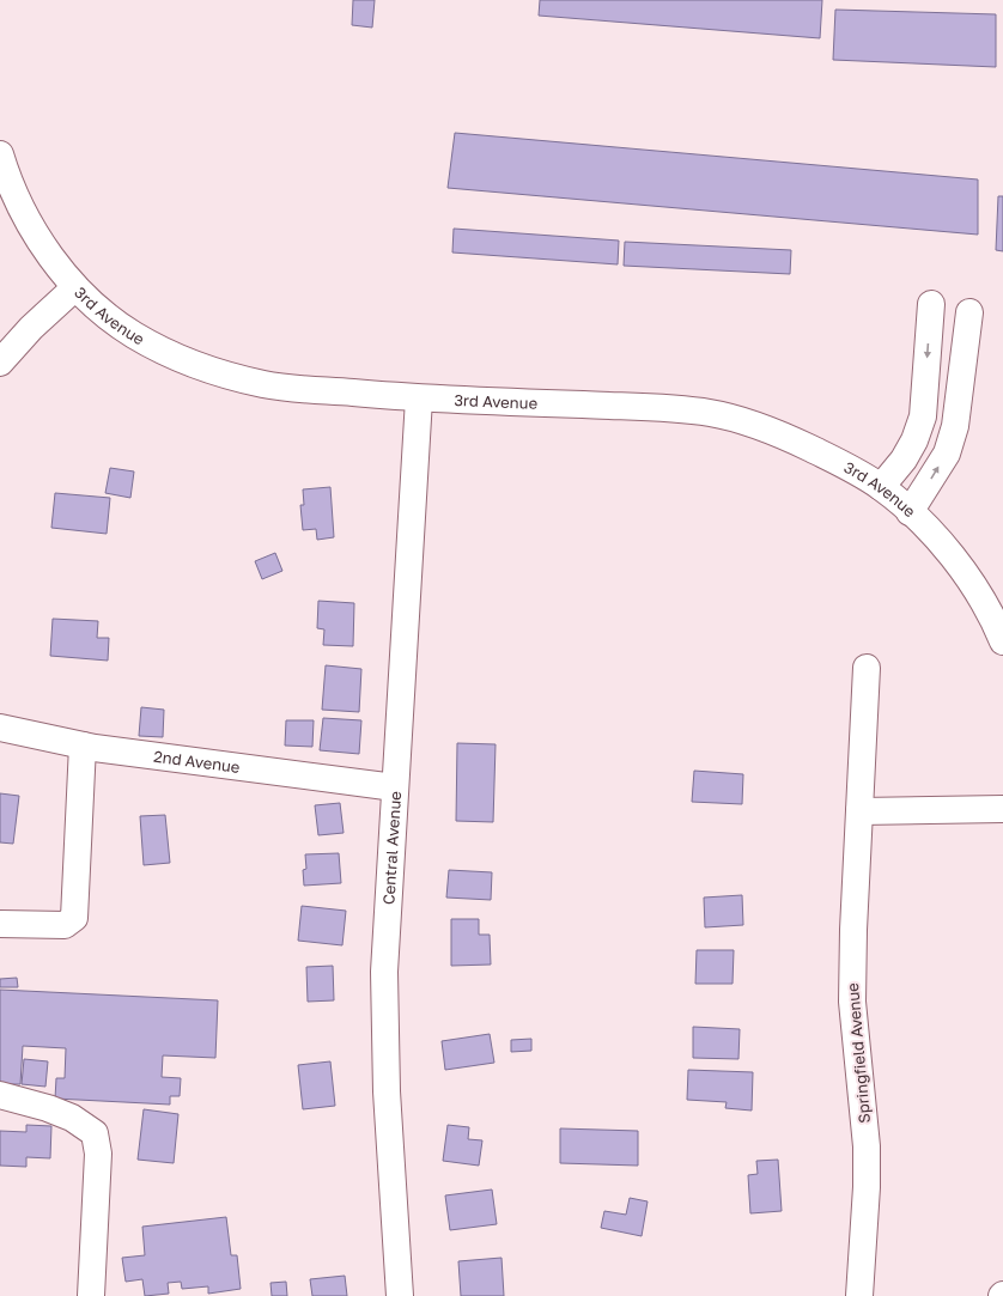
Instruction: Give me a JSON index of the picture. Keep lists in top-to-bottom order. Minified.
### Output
{"streets":{"street":["3rd Avenue","2nd Avenue","Central Avenue","Springfield Avenue"]},"crossings":[["3rd Avenue","Central Avenue"],["2nd Avenue","Central Avenue"]]}
